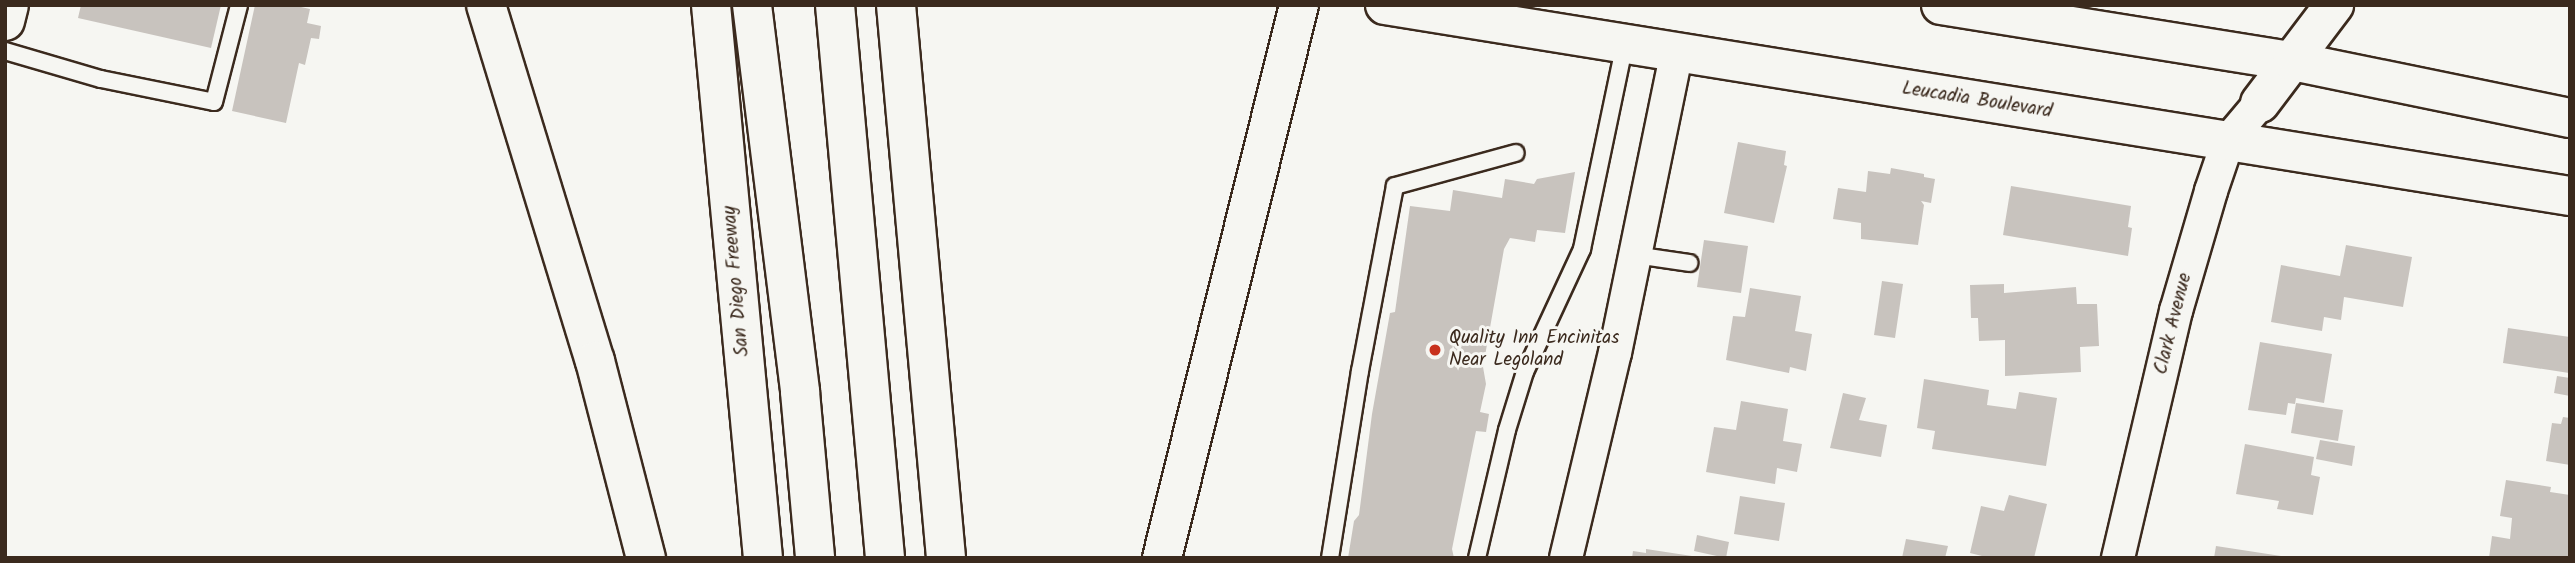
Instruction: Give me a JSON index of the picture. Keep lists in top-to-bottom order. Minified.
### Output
{"streets":{"main road":["Leucadia Boulevard","San Diego Freeway"],"street":["Clark Avenue"]},"crossings":[["Leucadia Boulevard","Clark Avenue"]],"places":["Quality Inn Encinitas Near Legoland"]}
